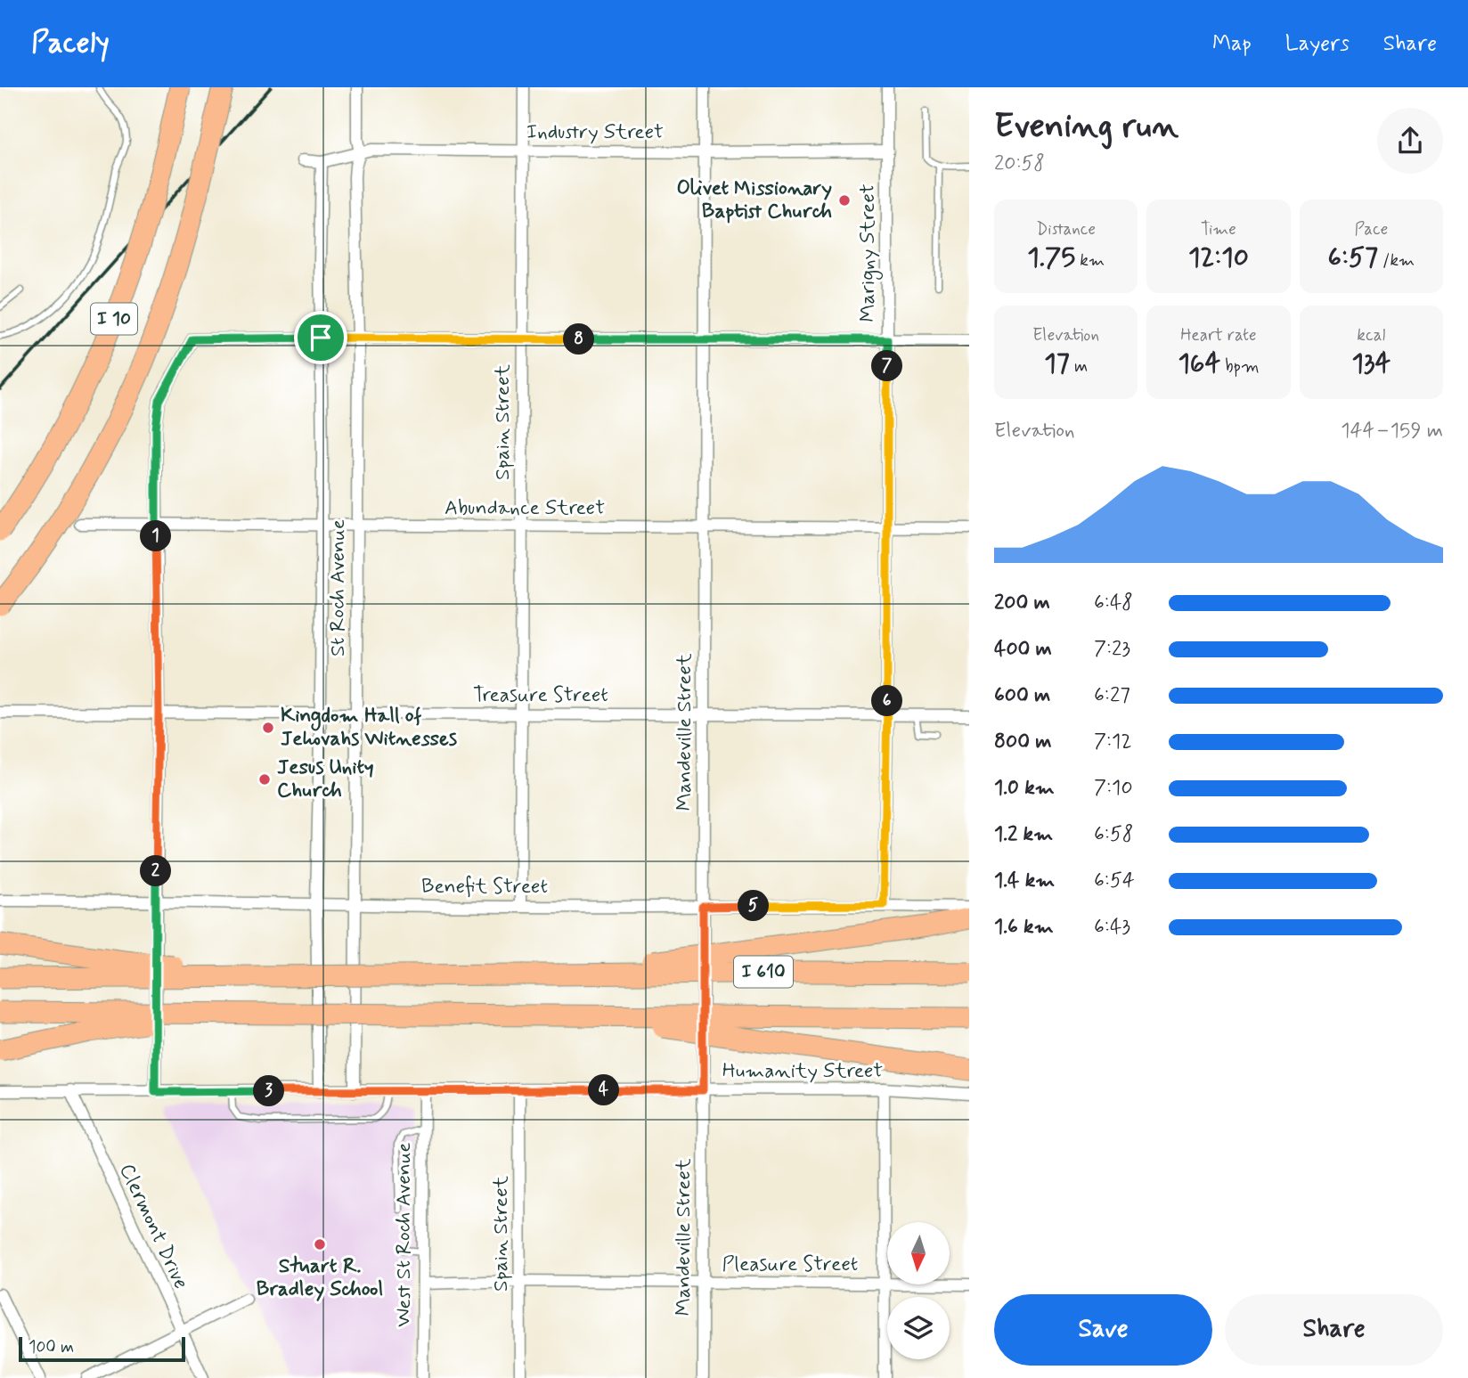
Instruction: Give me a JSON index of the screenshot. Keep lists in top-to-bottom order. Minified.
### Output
{"streets":{"highway":["I 10","I 610"],"street":["Industry Street","Marigny Street","Spain Street","Abundance Street","St Roch Avenue","Treasure Street","Mandeville Street","Benefit Street","Humanity Street","Clermont Drive","West St Roch Avenue","Pleasure Street"]},"crossings":[["Industry Street","Marigny Street"],["Industry Street","Spain Street"],["Industry Street","St Roch Avenue"],["Industry Street","Mandeville Street"],["Marigny Street","Abundance Street"],["Marigny Street","Treasure Street"],["Marigny Street","Benefit Street"],["Spain Street","Abundance Street"],["Spain Street","Treasure Street"],["Spain Street","Benefit Street"],["Spain Street","Humanity Street"],["Spain Street","Pleasure Street"],["Abundance Street","St Roch Avenue"],["Abundance Street","Mandeville Street"],["St Roch Avenue","Treasure Street"],["St Roch Avenue","Benefit Street"],["St Roch Avenue","Humanity Street"],["Treasure Street","Mandeville Street"],["Mandeville Street","Benefit Street"],["Mandeville Street","Humanity Street"],["Mandeville Street","Pleasure Street"],["Humanity Street","Clermont Drive"],["Humanity Street","West St Roch Avenue"],["West St Roch Avenue","Pleasure Street"]],"places":["Olivet Missionary Baptist Church","Kingdom Hall of Jehovahs Witnesses","Jesus Unity Church","Stuart R. Bradley School"],"scale_bar":"100 m","north":"bottom","page":{"header":"Pacely","nav":["Map","Layers","Share"],"heading":["Evening run","20:58"],"stats":[["Distance","1.75 km"],["Time","12:10"],["Pace","6:57 /km"],["Elevation","17 m"],["Heart rate","164 bpm"],["kcal","134"]],"pins":["8","7","1","6","2","5","4","3"],"chart":["Elevation","144–159 m"],"list":[{"name":"200 m","note":"6:48"},{"name":"400 m","note":"7:23"},{"name":"600 m","note":"6:27"},{"name":"800 m","note":"7:12"},{"name":"1.0 km","note":"7:10"},{"name":"1.2 km","note":"6:58"},{"name":"1.4 km","note":"6:54"},{"name":"1.6 km","note":"6:43"}],"buttons":["Save","Share"],"scale":"100 m"}}
